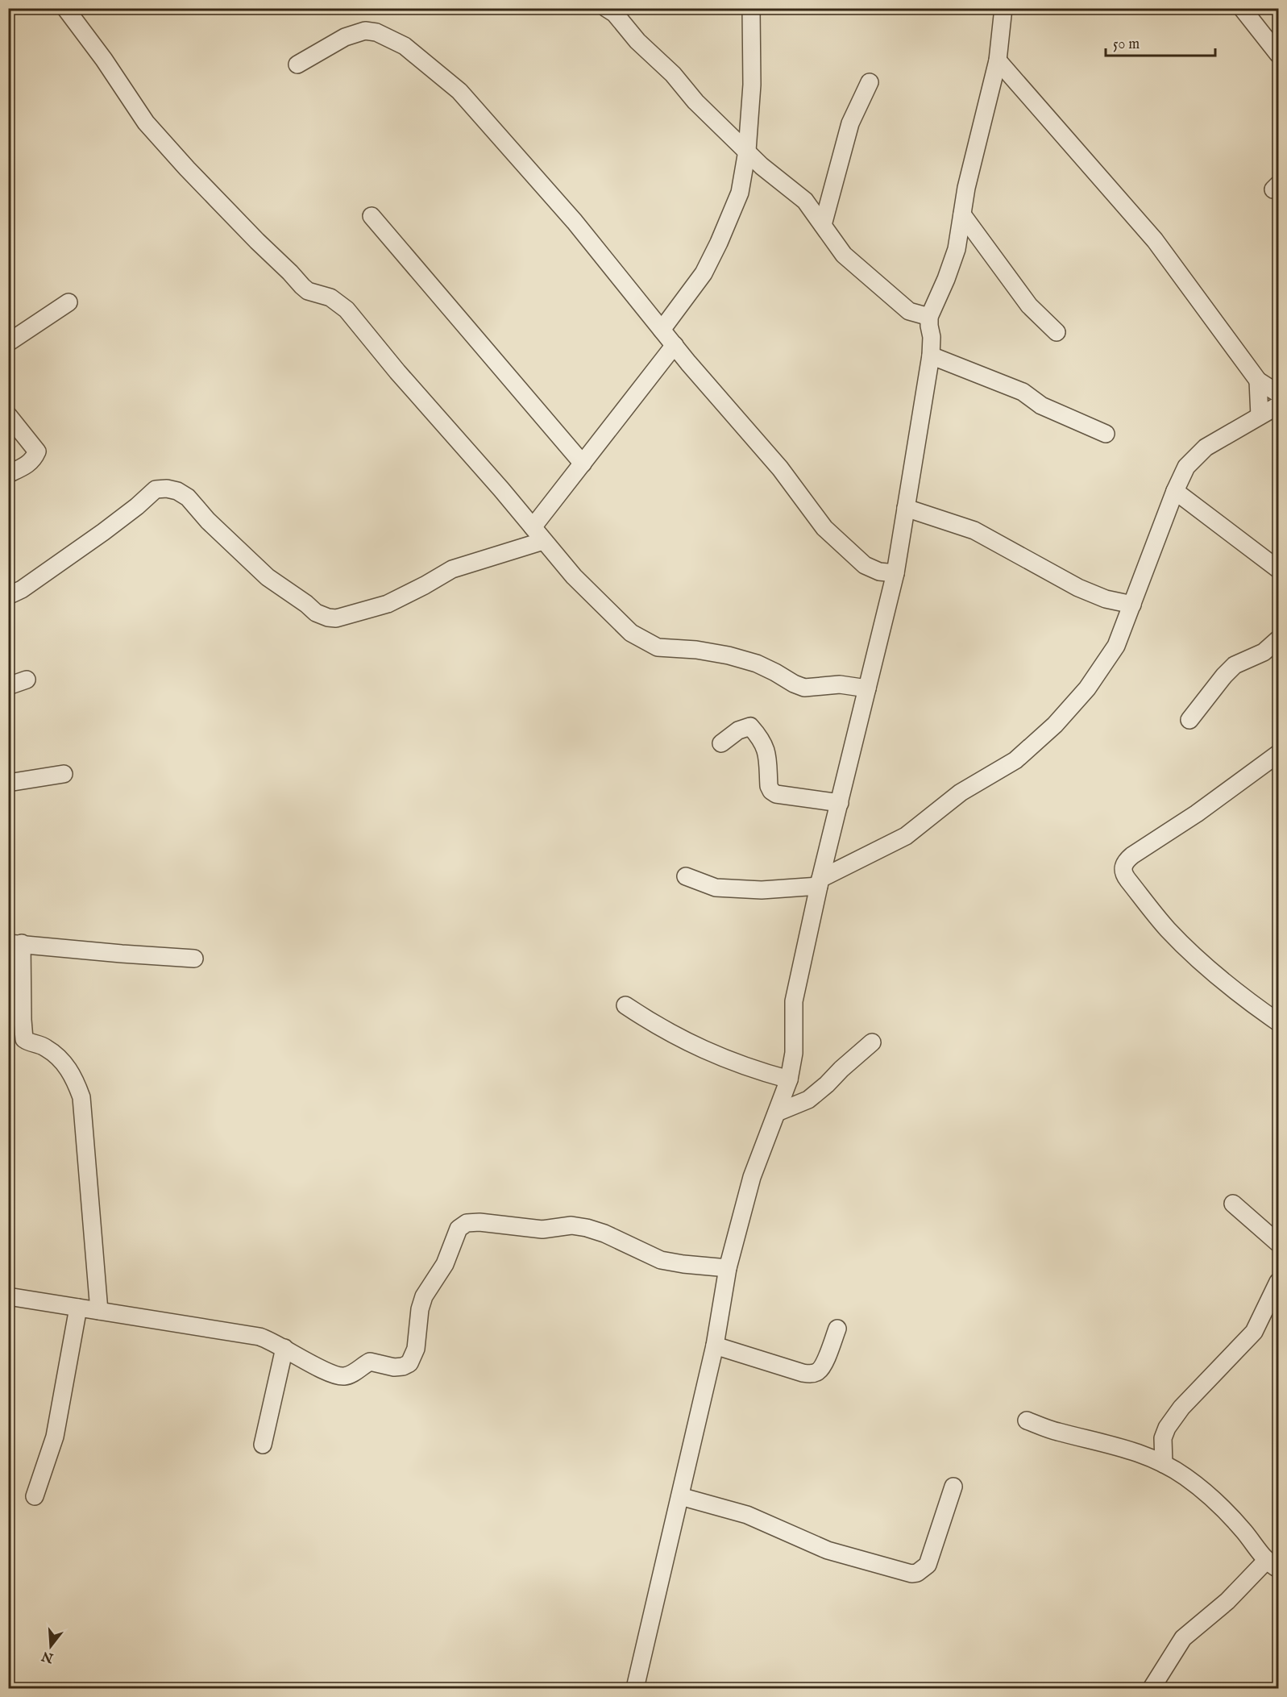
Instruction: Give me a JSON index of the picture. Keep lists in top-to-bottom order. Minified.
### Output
{"scale_bar":"50 m","north":"bottom"}
